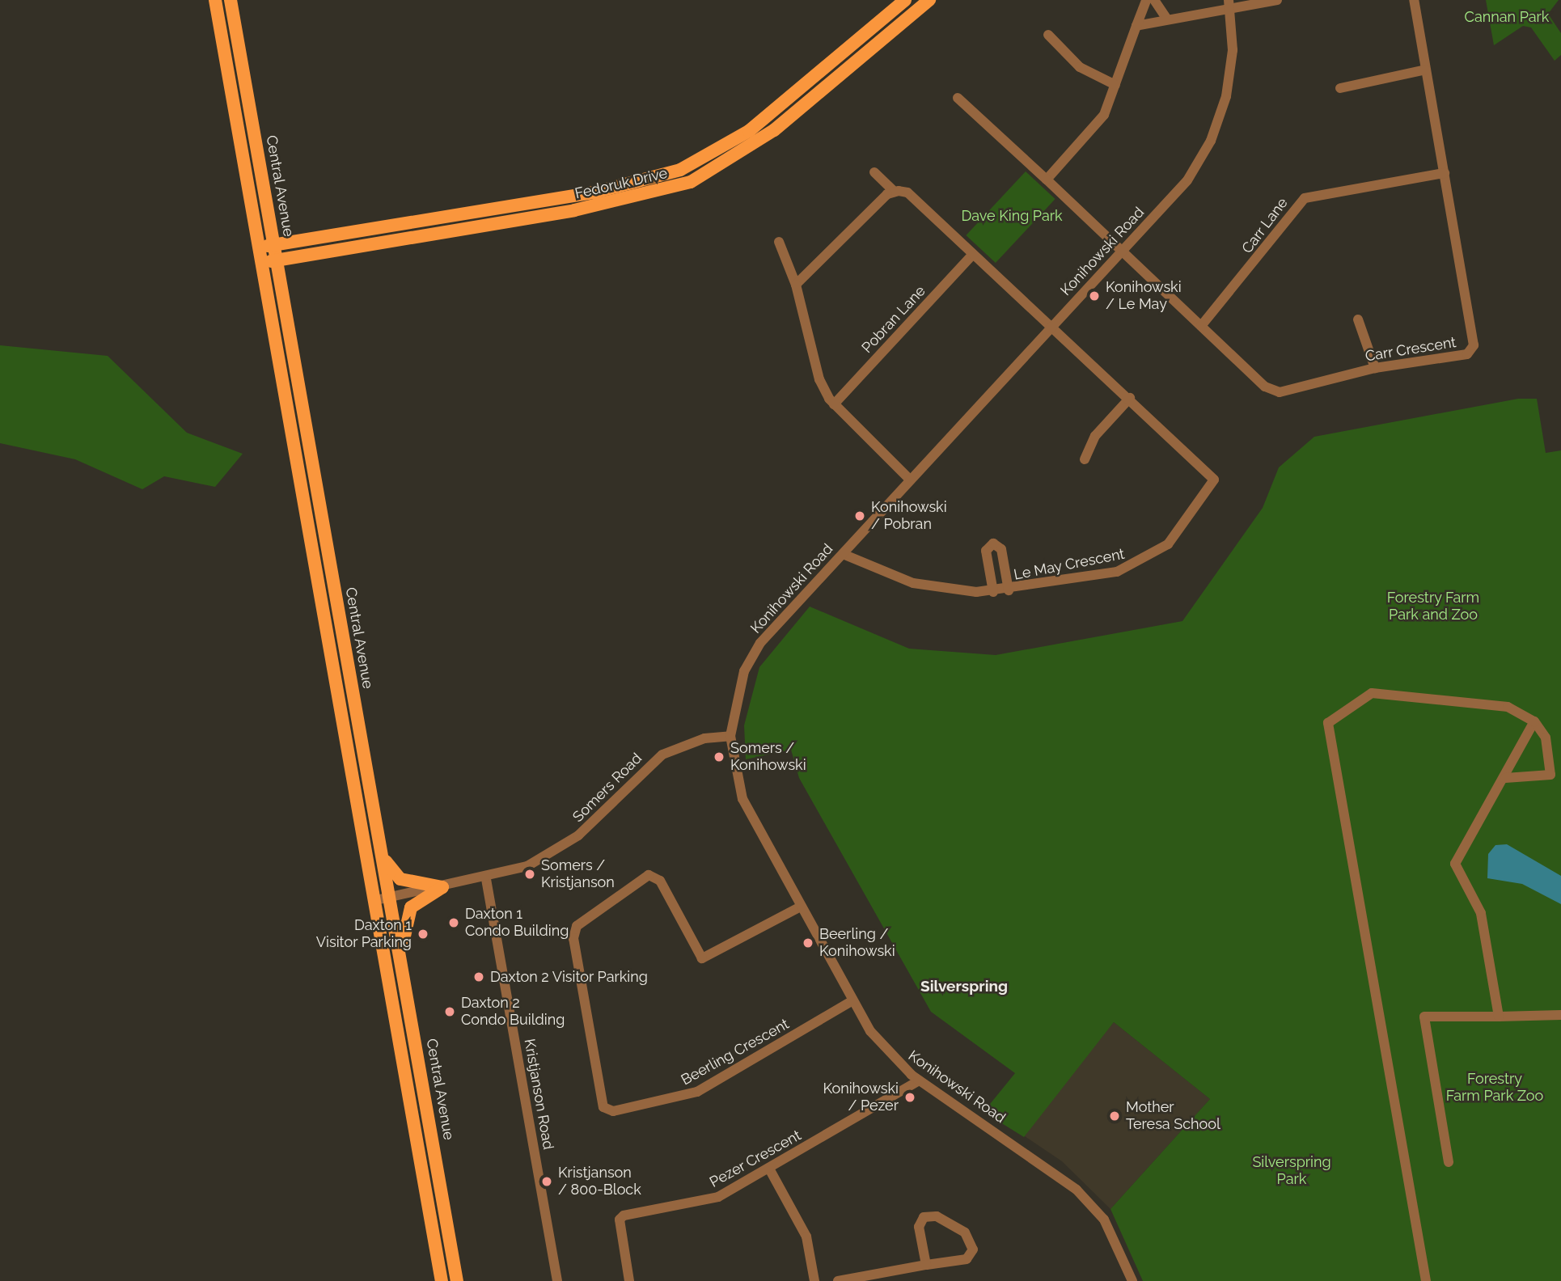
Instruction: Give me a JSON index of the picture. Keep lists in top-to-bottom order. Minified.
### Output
{"streets":{"main road":["Fedoruk Drive","Central Avenue"],"street":["Carr Lane","Konihowski Road","Pobran Lane","Carr Crescent","Le May Crescent","Somers Road","Beerling Crescent","Kristjanson Road","Pezer Crescent"]},"crossings":[["Fedoruk Drive","Central Avenue"],["Central Avenue","Somers Road"],["Carr Lane","Carr Crescent"],["Konihowski Road","Carr Crescent"],["Konihowski Road","Le May Crescent"],["Konihowski Road","Somers Road"],["Konihowski Road","Beerling Crescent"],["Konihowski Road","Pezer Crescent"],["Pobran Lane","Le May Crescent"],["Somers Road","Kristjanson Road"]],"districts":["Silverspring"],"parks":["Cannan Park","Dave King Park","Forestry Farm Park and Zoo","Forestry Farm Park Zoo","Silverspring Park"],"places":["Konihowski / Le May","Konihowski / Pobran","Somers / Konihowski","Somers / Kristjanson","Daxton 1 Condo Building","Daxton 1 Visitor Parking","Beerling / Konihowski","Daxton 2 Visitor Parking","Daxton 2 Condo Building","Konihowski / Pezer","Mother Teresa School","Kristjanson / 800-Block"]}
